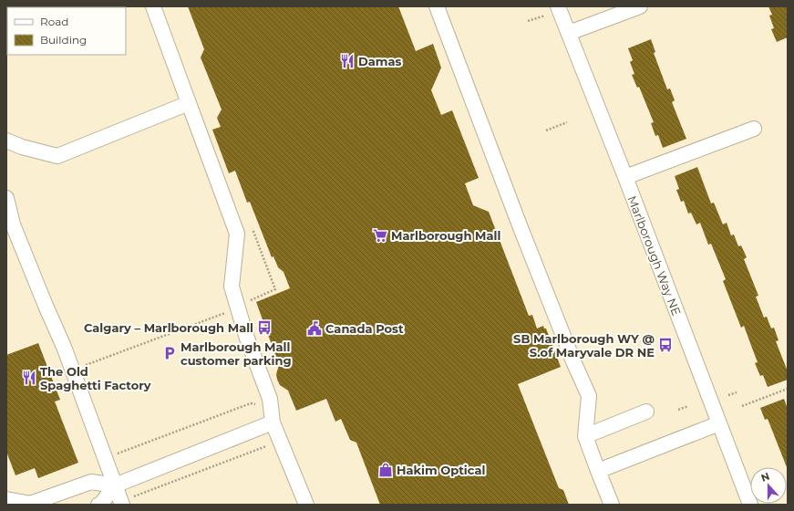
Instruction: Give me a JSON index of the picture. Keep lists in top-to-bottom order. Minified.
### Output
{"streets":{"street":["Marlborough Way NE"]},"places":{"restaurant":["Damas","The Old Spaghetti Factory"],"supermarket":["Marlborough Mall"],"bus stop":["Calgary – Marlborough Mall","SB Marlborough WY @ S.of Maryvale DR NE"],"public building":["Canada Post"],"parking":["Marlborough Mall customer parking"],"shop":["Hakim Optical"]},"legend":["Road","Building"],"north":"top"}
